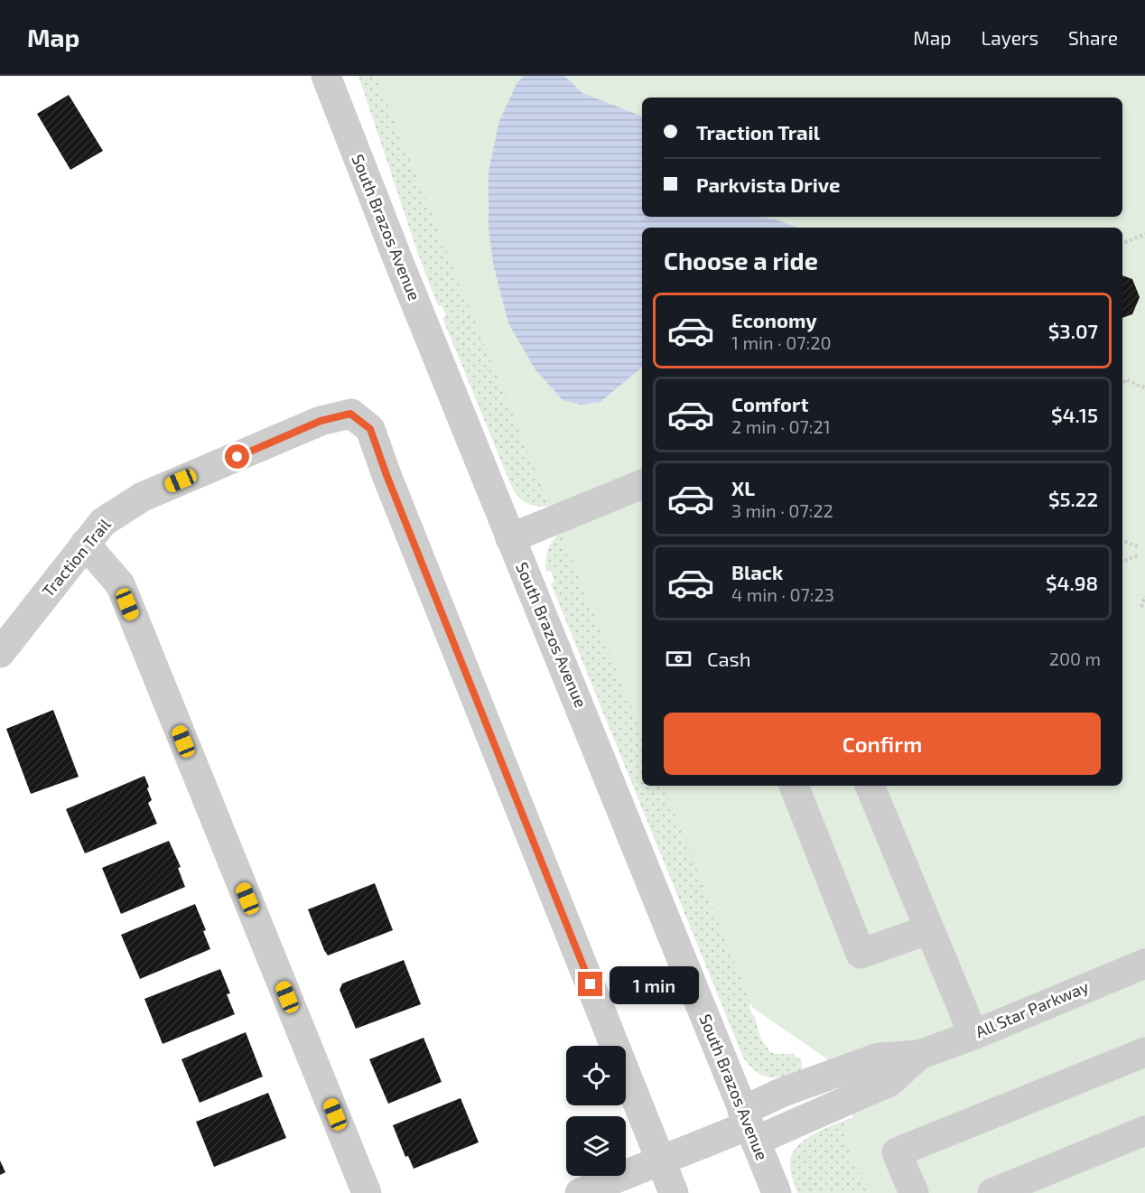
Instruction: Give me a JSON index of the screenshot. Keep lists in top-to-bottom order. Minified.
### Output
{"streets":{"street":["South Brazos Avenue","Traction Trail","All Star Parkway"]},"crossings":[["South Brazos Avenue","All Star Parkway"],["Traction Trail","All Star Parkway"]],"page":{"header":"Map","nav":["Map","Layers","Share"],"banner":["Traction Trail","Parkvista Drive"],"heading":"Choose a ride","list":[{"name":"Economy","note":"1 min · 07:20","value":"$3.07"},{"name":"Comfort","note":"2 min · 07:21","value":"$4.15"},{"name":"XL","note":"3 min · 07:22","value":"$5.22"},{"name":"Black","note":"4 min · 07:23","value":"$4.98"}],"pay":["Cash","200 m"],"buttons":"Confirm","bubble":"1 min"}}
